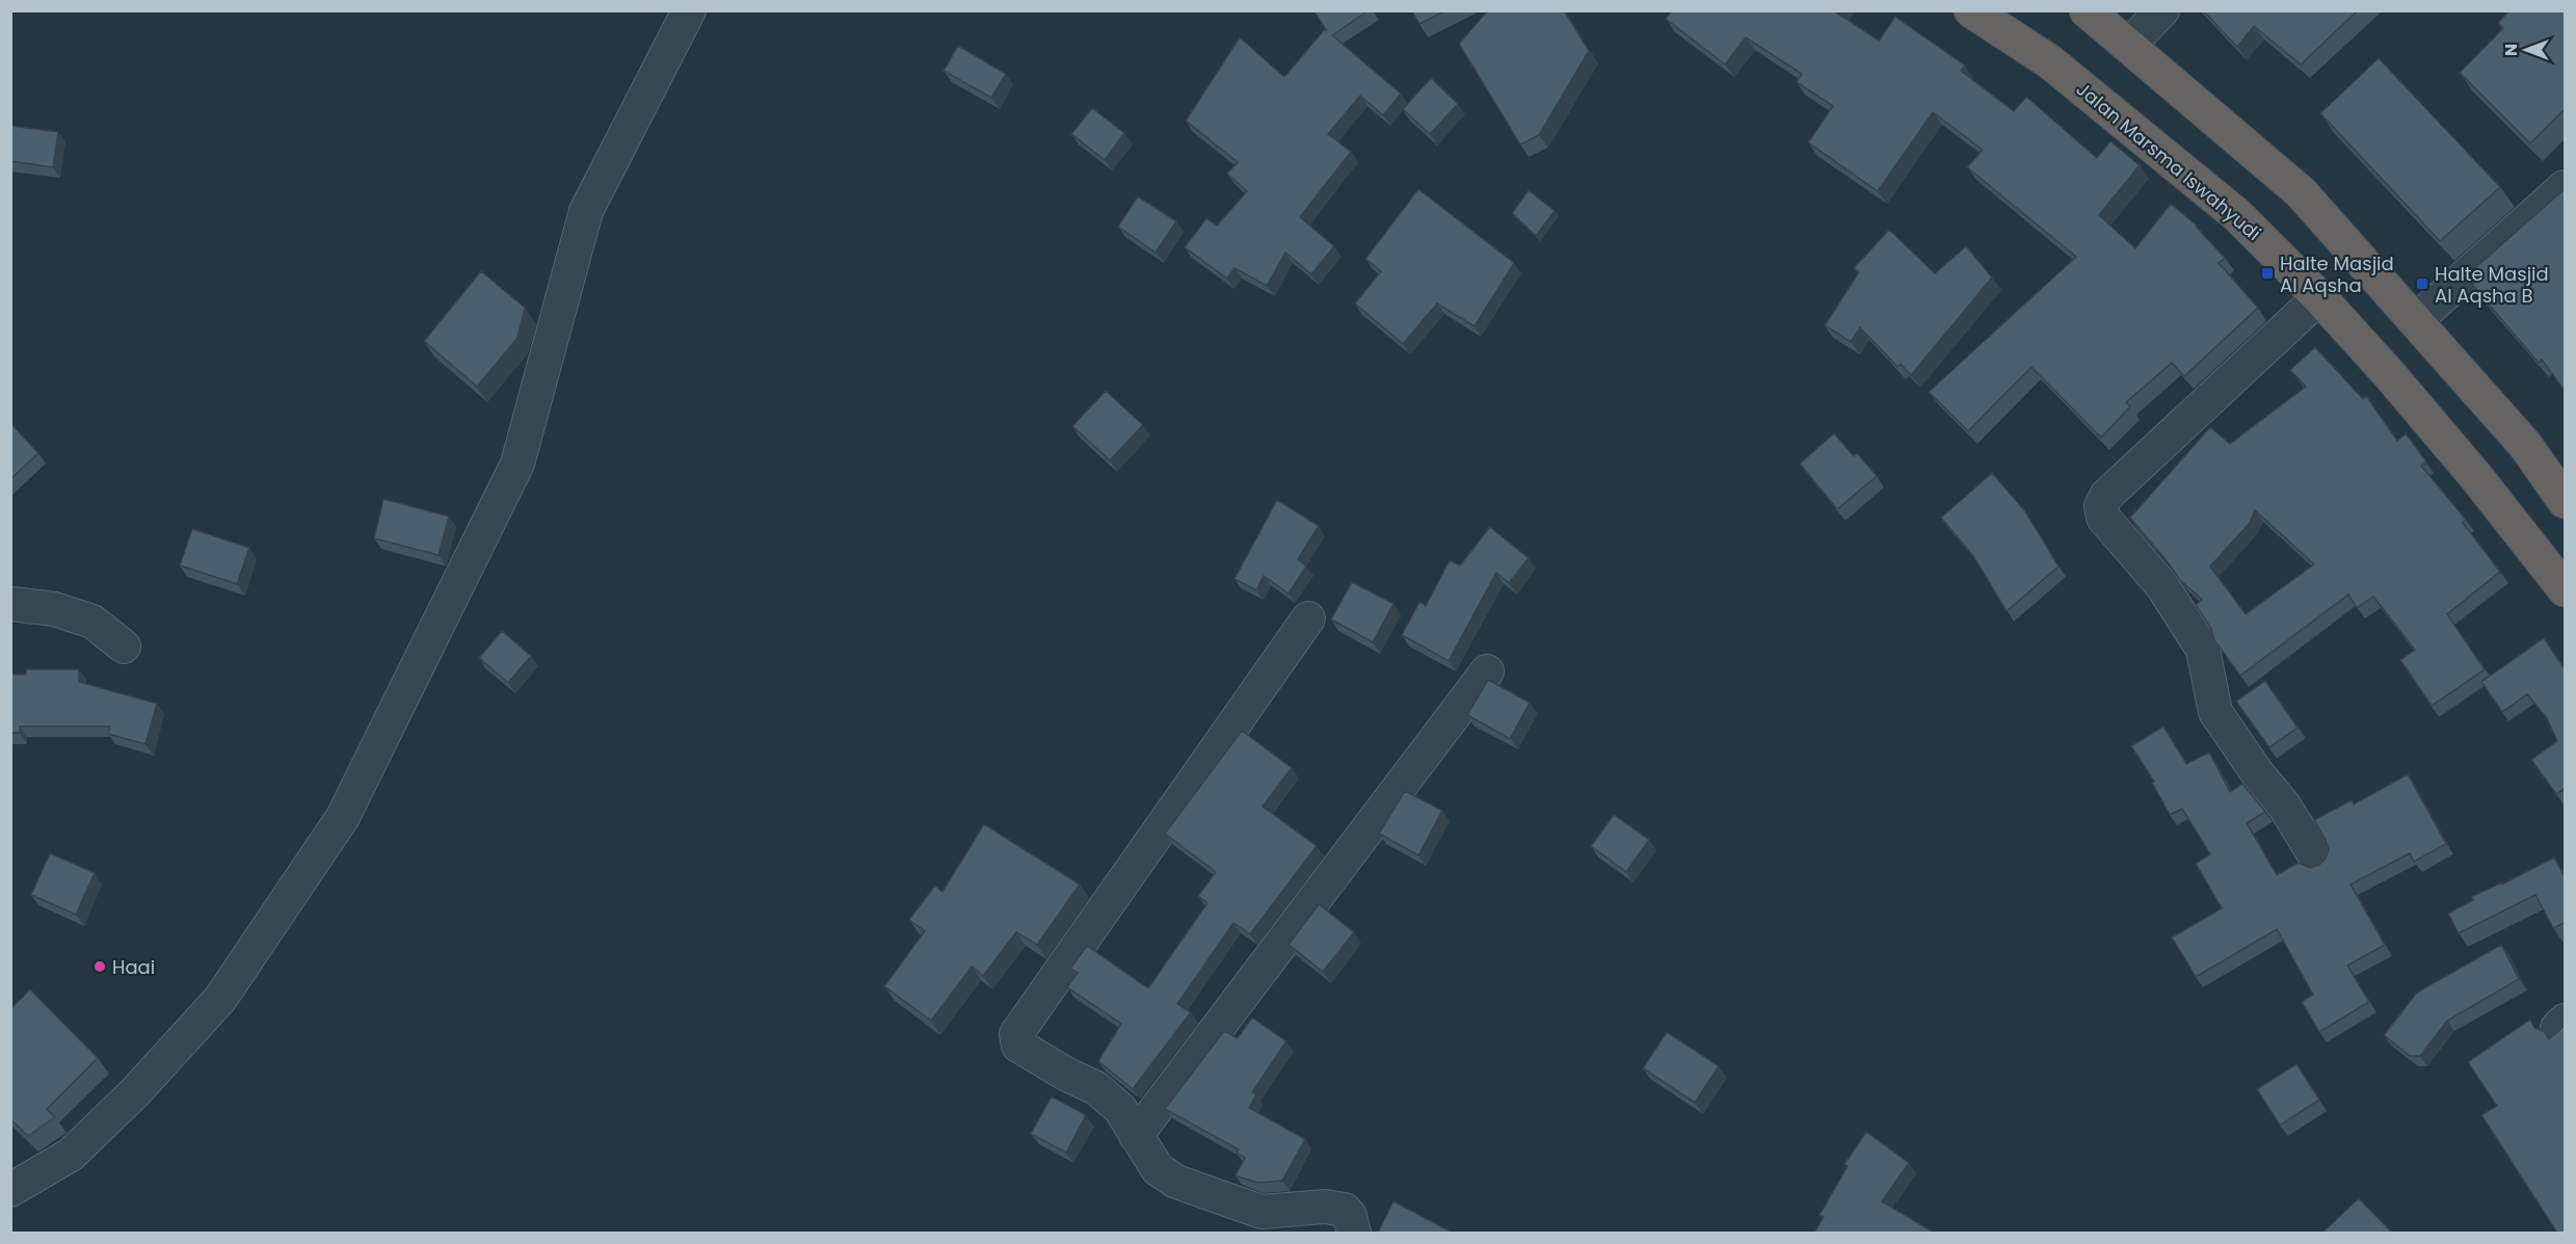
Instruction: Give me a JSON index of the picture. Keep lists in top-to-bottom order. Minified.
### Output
{"streets":{"highway":["Jalan Marsma Iswahyudi"]},"places":{"transit":["Halte Masjid Al Aqsha","Halte Masjid Al Aqsha B"],"other":["Haai"]},"north":"left"}
